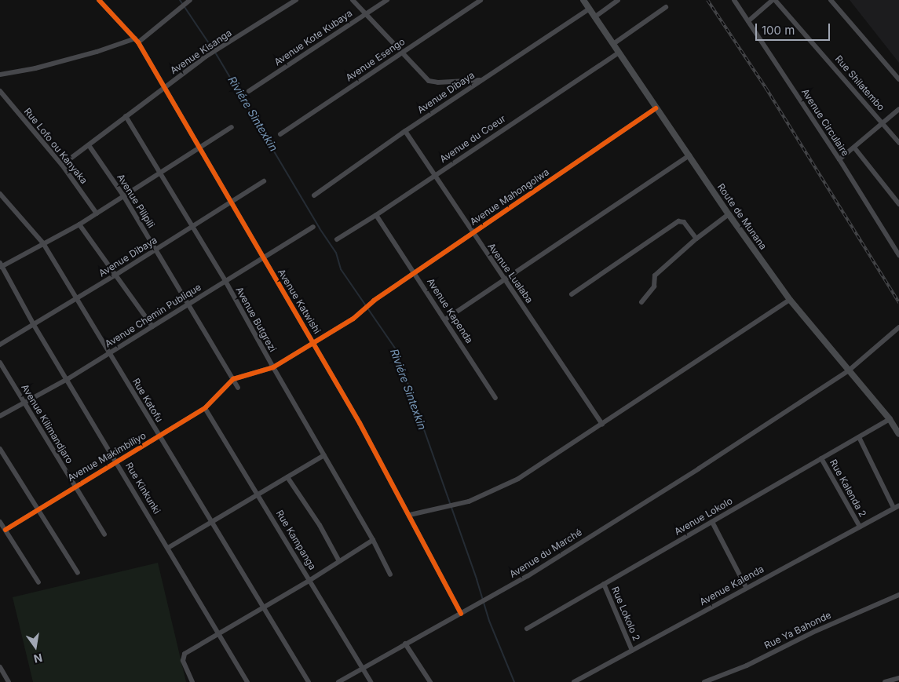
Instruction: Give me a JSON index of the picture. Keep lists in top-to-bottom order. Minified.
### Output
{"streets":{"main road":["Route de Munana"],"street":["Avenue Kote Kubaya","Avenue Kisanga","Avenue Esengo","Rue Shilatembo","Avenue Dibaya","Avenue Circulaire","Avenue du Coeur","Rue Lofo ou Kanyaka","Avenue Mahongolwa","Avenue Pilipili","Avenue Lualaba","Avenue Katwishi","Avenue Kapenda","Avenue Chemin Publique","Avenue Butgrezi","Rue Katofu","Avenue Kilimandjaro","Avenue Makimbiliyo","Rue Kinkunki","Rue Kalenda 2","Avenue Lokolo","Rue Kampanga","Avenue du Marché","Avenue Kalenda","Rue Lokolo 2","Rue Ya Bahonde"]},"crossings":[["Avenue Kisanga","Rue Lofo ou Kanyaka"],["Avenue Kisanga","Avenue Pilipili"],["Avenue Kisanga","Avenue Katwishi"],["Avenue Kisanga","Avenue Butgrezi"],["Avenue Dibaya","Avenue Pilipili"],["Avenue Dibaya","Route de Munana"],["Avenue Dibaya","Avenue Lualaba"],["Avenue Dibaya","Avenue Katwishi"],["Avenue Dibaya","Avenue Butgrezi"],["Avenue Dibaya","Rue Katofu"],["Avenue Dibaya","Rue Kinkunki"],["Avenue du Coeur","Route de Munana"],["Avenue du Coeur","Avenue Lualaba"],["Avenue du Coeur","Avenue Kapenda"],["Avenue Mahongolwa","Route de Munana"],["Avenue Mahongolwa","Avenue Lualaba"],["Avenue Mahongolwa","Avenue Katwishi"],["Avenue Mahongolwa","Avenue Kapenda"],["Avenue Pilipili","Avenue Chemin Publique"],["Avenue Pilipili","Avenue Makimbiliyo"],["Route de Munana","Avenue Lokolo"],["Route de Munana","Avenue du Marché"],["Avenue Katwishi","Avenue Chemin Publique"],["Avenue Katwishi","Avenue du Marché"],["Avenue Chemin Publique","Avenue Butgrezi"],["Avenue Chemin Publique","Rue Katofu"],["Avenue Chemin Publique","Avenue Kilimandjaro"],["Avenue Chemin Publique","Rue Kinkunki"],["Rue Katofu","Avenue Makimbiliyo"],["Avenue Kilimandjaro","Avenue Makimbiliyo"],["Avenue Makimbiliyo","Rue Kinkunki"],["Avenue Makimbiliyo","Rue Kampanga"],["Rue Kalenda 2","Avenue Lokolo"],["Rue Kalenda 2","Avenue Kalenda"],["Avenue Lokolo","Rue Lokolo 2"],["Rue Kampanga","Avenue du Marché"],["Avenue Kalenda","Rue Lokolo 2"]],"water":["Riviére Sintexkin"],"scale_bar":"100 m","north":"bottom"}
